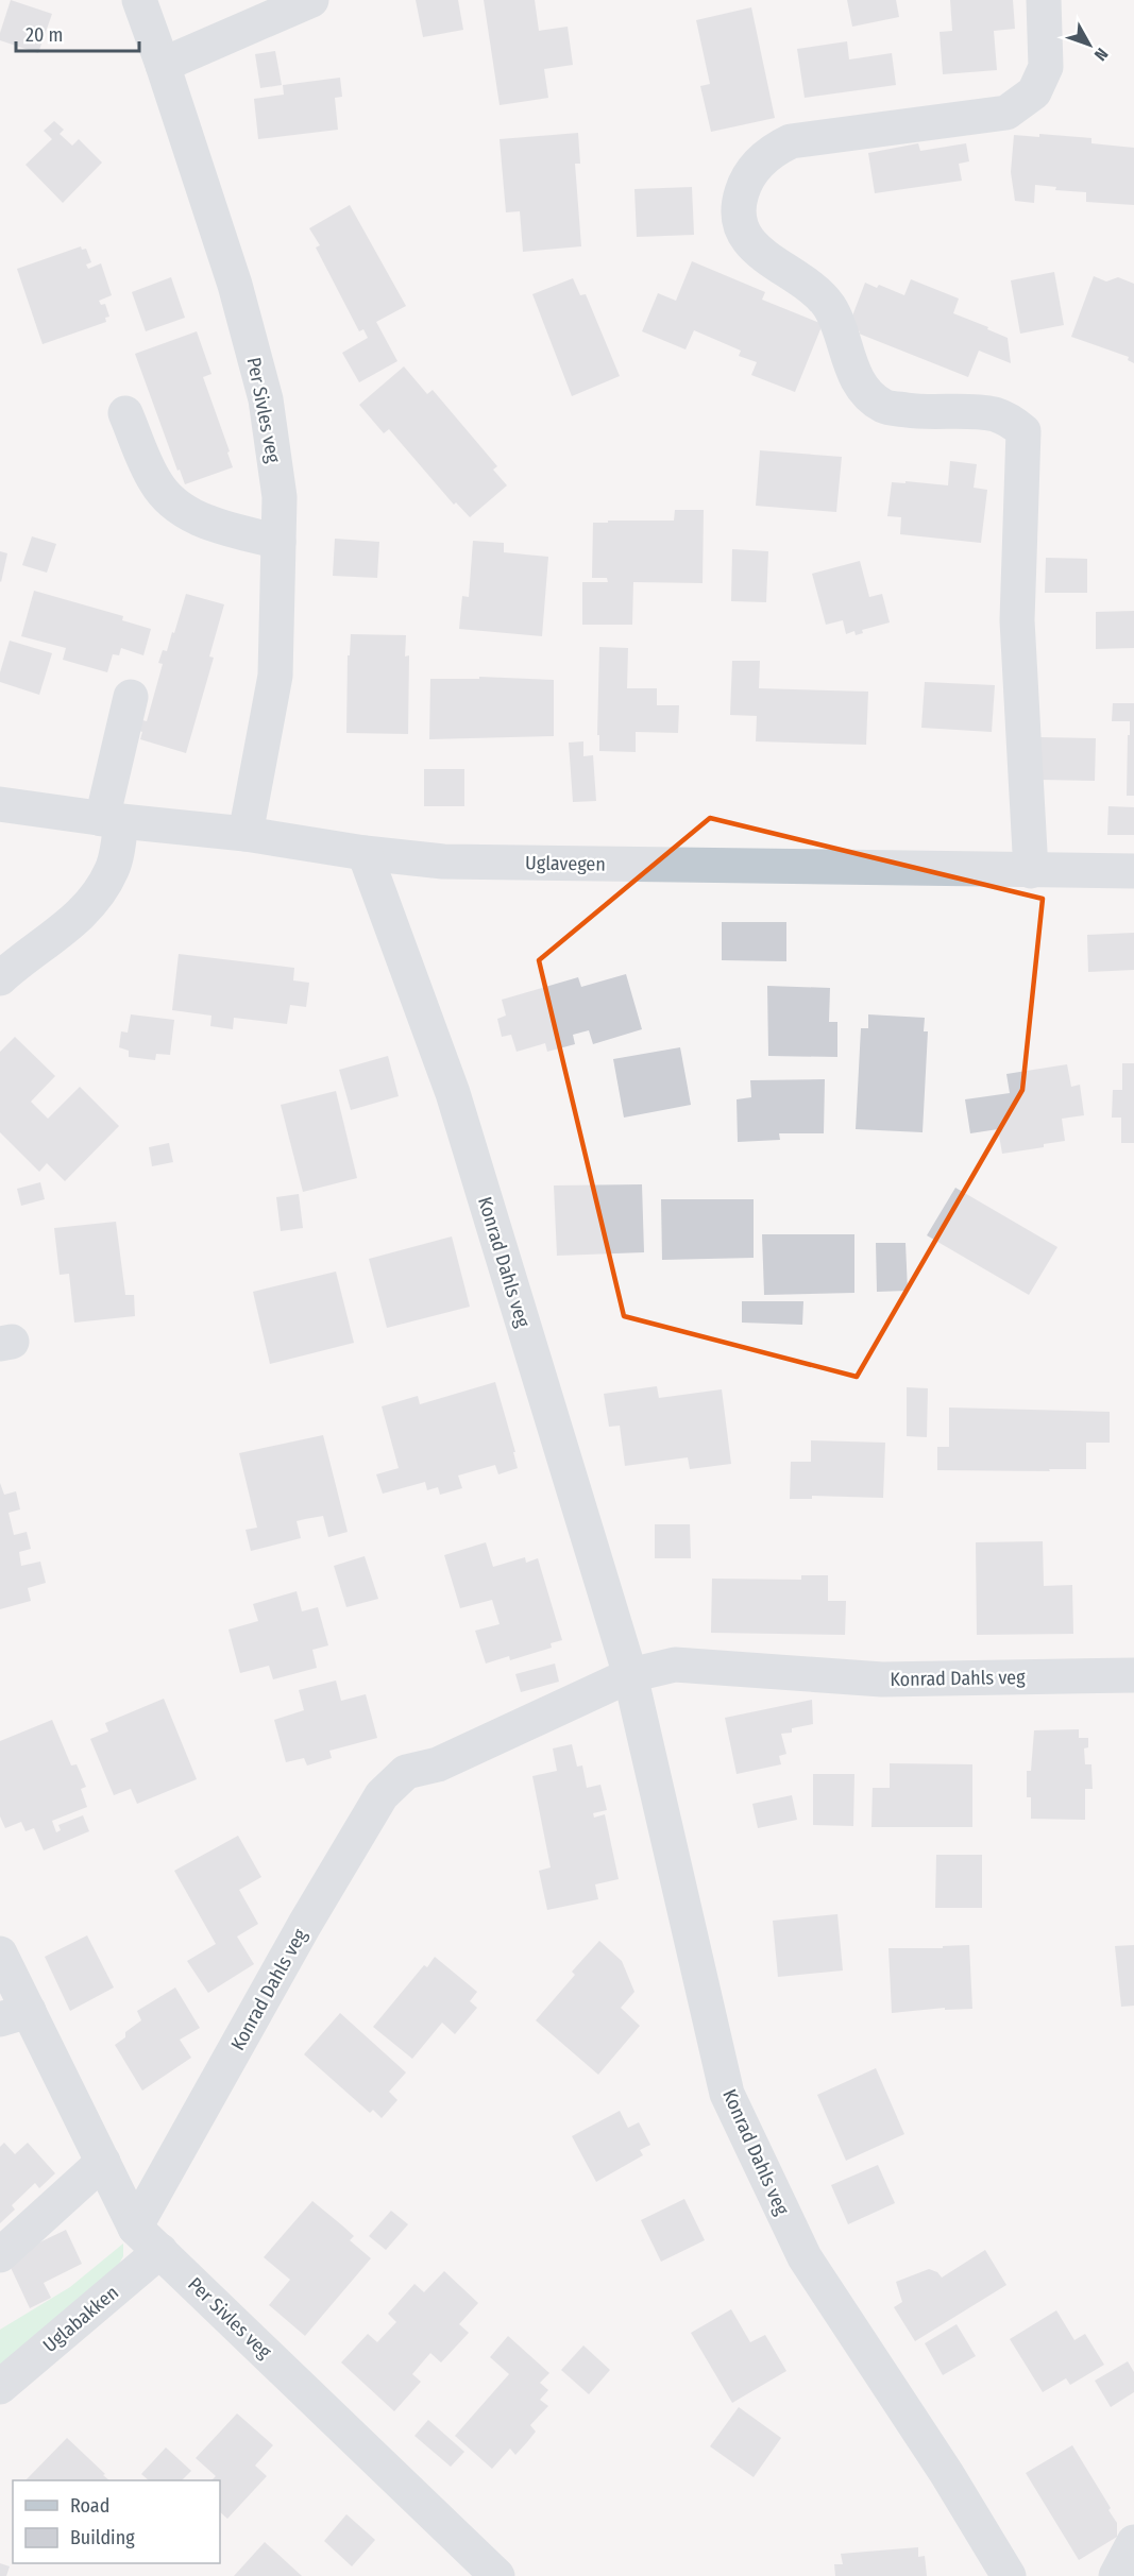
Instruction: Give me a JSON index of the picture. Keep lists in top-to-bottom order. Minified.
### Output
{"streets":{"street":["Per Sivles veg","Uglavegen","Konrad Dahls veg","Uglabakken"]},"crossings":[["Per Sivles veg","Uglavegen"],["Per Sivles veg","Konrad Dahls veg"],["Per Sivles veg","Uglabakken"],["Uglavegen","Konrad Dahls veg"]],"legend":["Road","Building"],"scale_bar":"20 m","north":"bottom right"}
